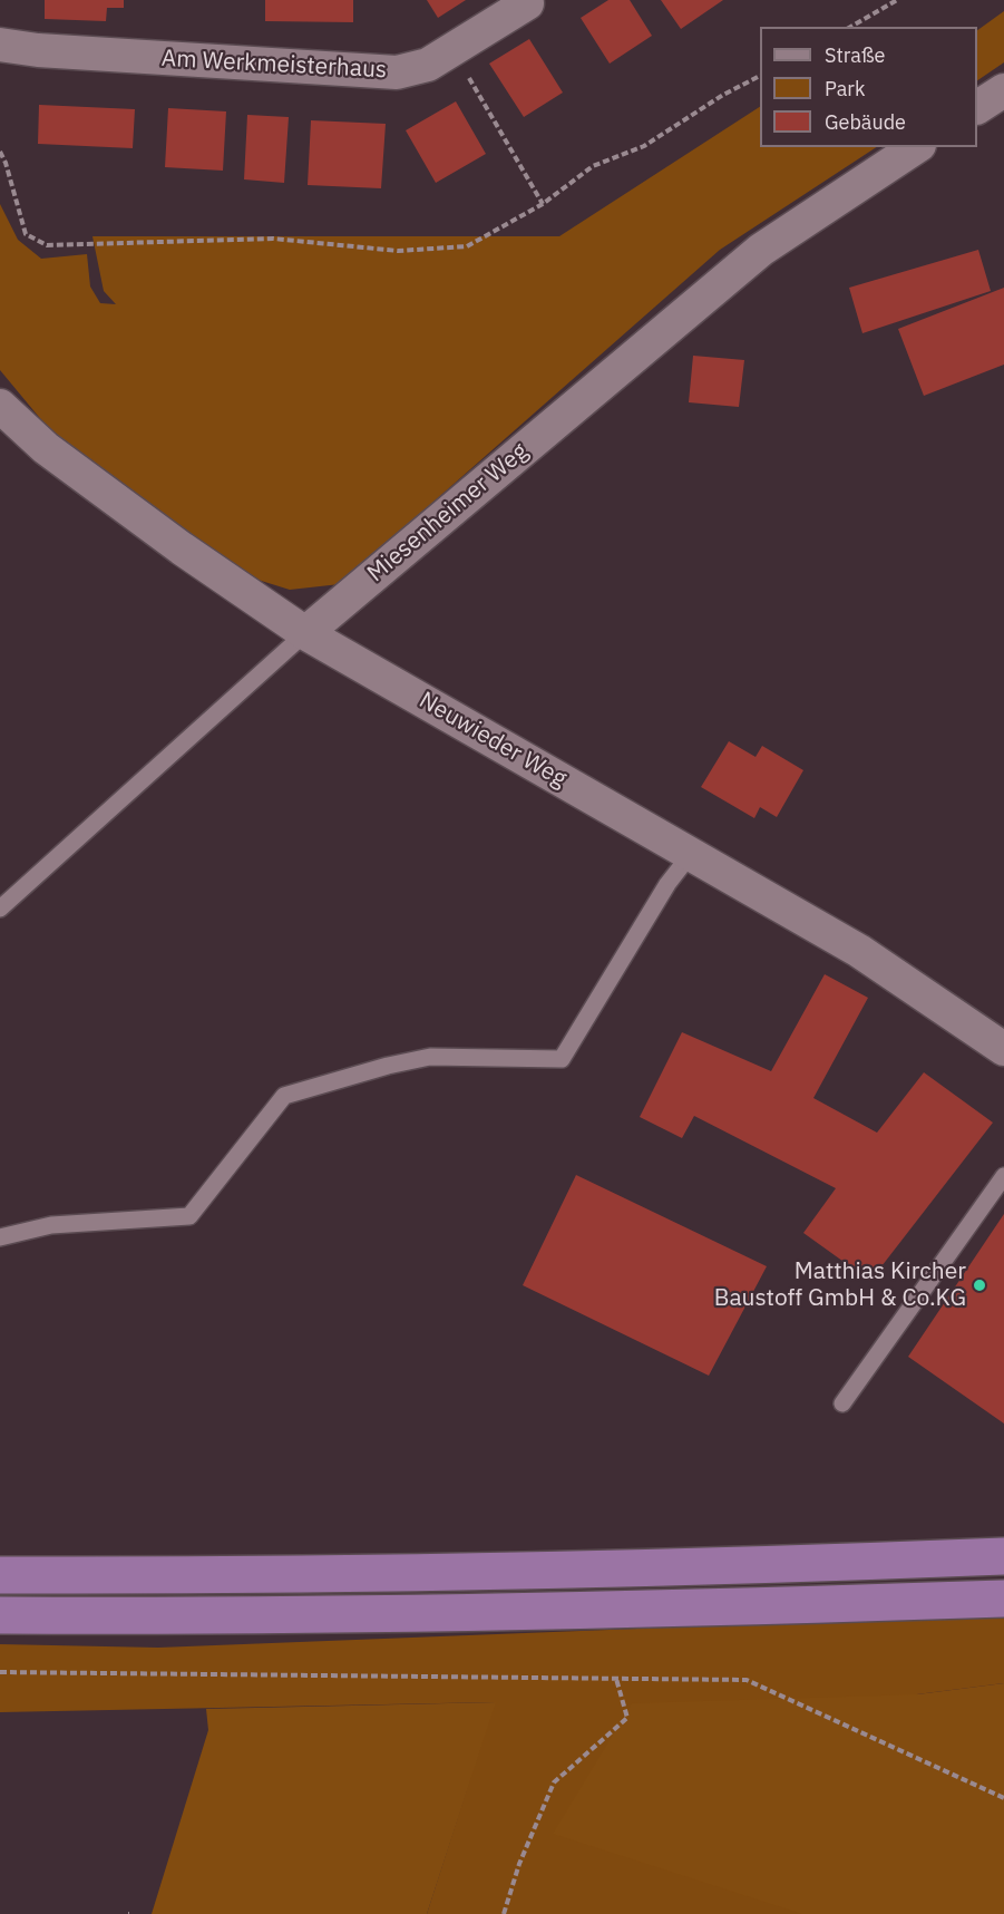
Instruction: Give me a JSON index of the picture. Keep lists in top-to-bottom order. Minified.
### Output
{"streets":{"street":["Am Werkmeisterhaus","Miesenheimer Weg","Neuwieder Weg"]},"crossings":[["Miesenheimer Weg","Neuwieder Weg"]],"places":["Matthias Kircher Baustoff GmbH & Co.KG"],"legend":["Straße","Park","Gebäude"]}
